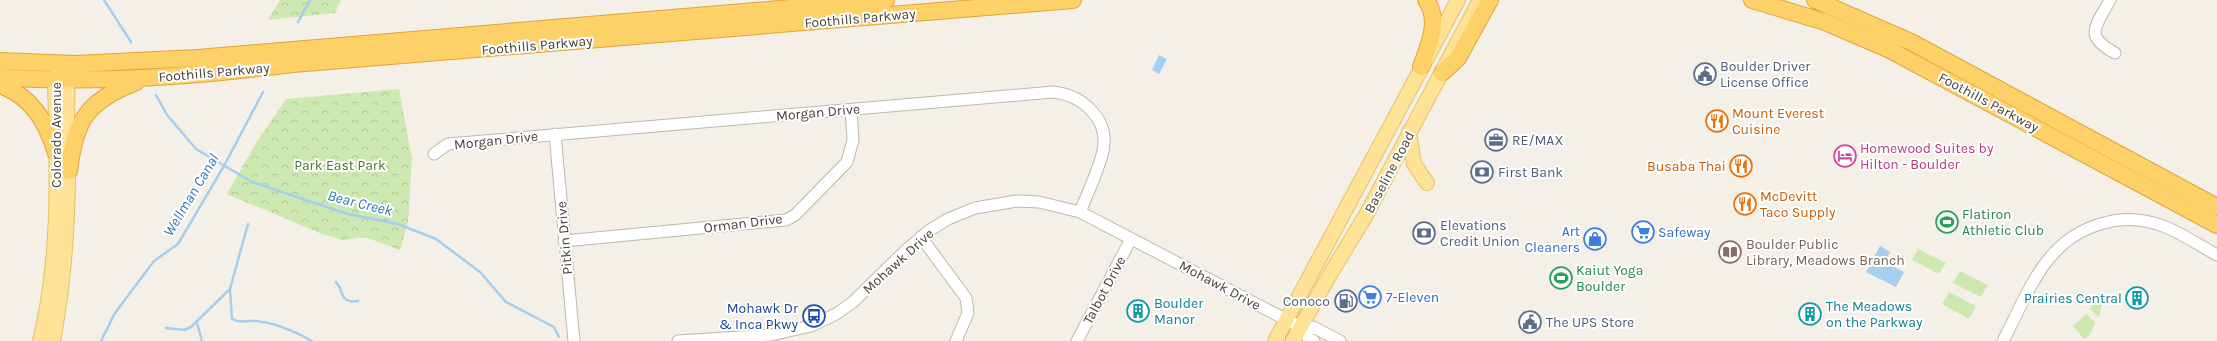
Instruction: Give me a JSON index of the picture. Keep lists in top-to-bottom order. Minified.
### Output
{"streets":{"highway":["Foothills Parkway"],"main road":["Colorado Avenue","Baseline Road"],"street":["Morgan Drive","Orman Drive","Pitkin Drive","Mohawk Drive","Talbot Drive"]},"crossings":[["Foothills Parkway","Colorado Avenue"],["Morgan Drive","Orman Drive"],["Morgan Drive","Pitkin Drive"],["Morgan Drive","Mohawk Drive"],["Baseline Road","Mohawk Drive"],["Orman Drive","Pitkin Drive"],["Mohawk Drive","Talbot Drive"]],"water":["Wellman Canal","Bear Creek"],"parks":["Park East Park"],"places":{"public building":["Boulder Driver License Office","The UPS Store"],"restaurant":["Mount Everest Cuisine","Busaba Thai","McDevitt Taco Supply"],"office":["RE/MAX"],"hotel":["Homewood Suites by Hilton - Boulder"],"bank":["First Bank","Elevations Credit Union"],"sports":["Flatiron Athletic Club","Kaiut Yoga Boulder"],"supermarket":["Safeway","7-Eleven"],"shop":["Art Cleaners"],"library":["Boulder Public Library, Meadows Branch"],"building":["Prairies Central","Boulder Manor","The Meadows on the Parkway"],"fuel station":["Conoco"],"bus stop":["Mohawk Dr & Inca Pkwy"]}}
